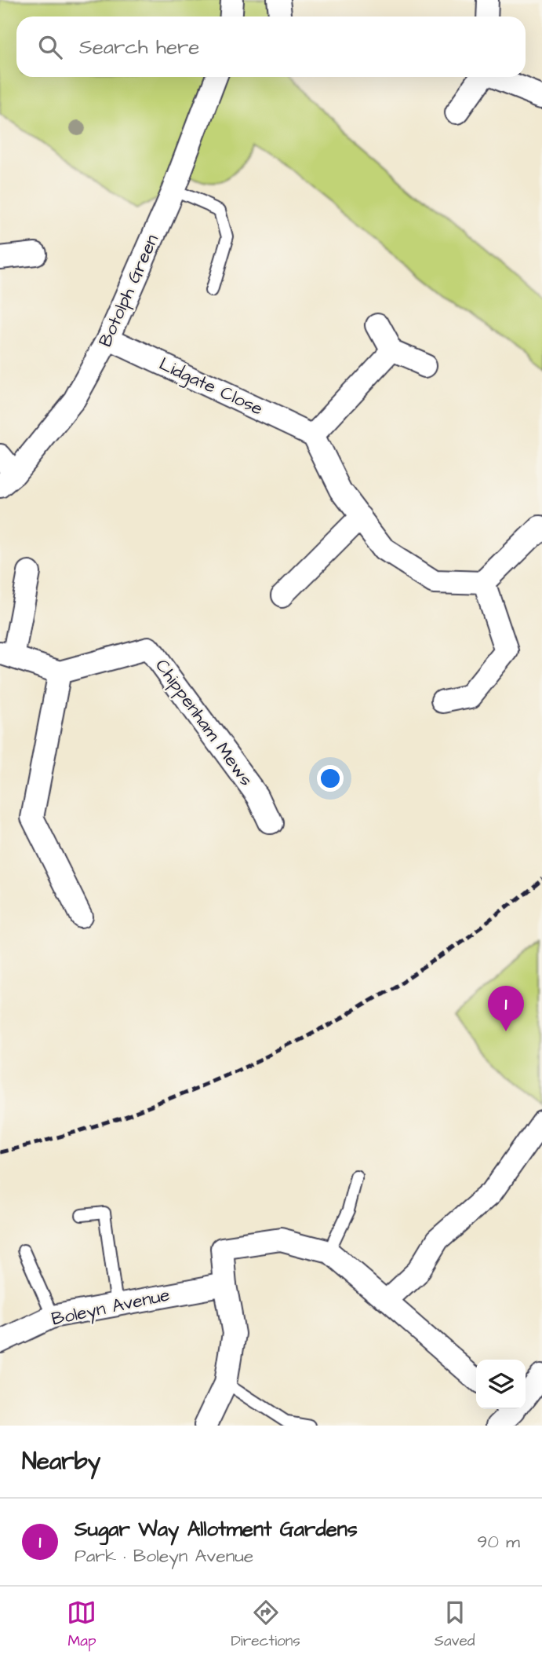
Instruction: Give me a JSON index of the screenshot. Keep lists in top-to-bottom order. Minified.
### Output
{"streets":{"street":["Botolph Green","Lidgate Close","Chippenham Mews","Boleyn Avenue"]},"crossings":[["Botolph Green","Lidgate Close"]],"page":{"search":"Search here","pins":"1","heading":"Nearby","list":[{"mark":"1","name":"Sugar Way Allotment Gardens","note":"Park · Boleyn Avenue","value":"90 m"}],"nav":["Map","Directions","Saved"]}}
